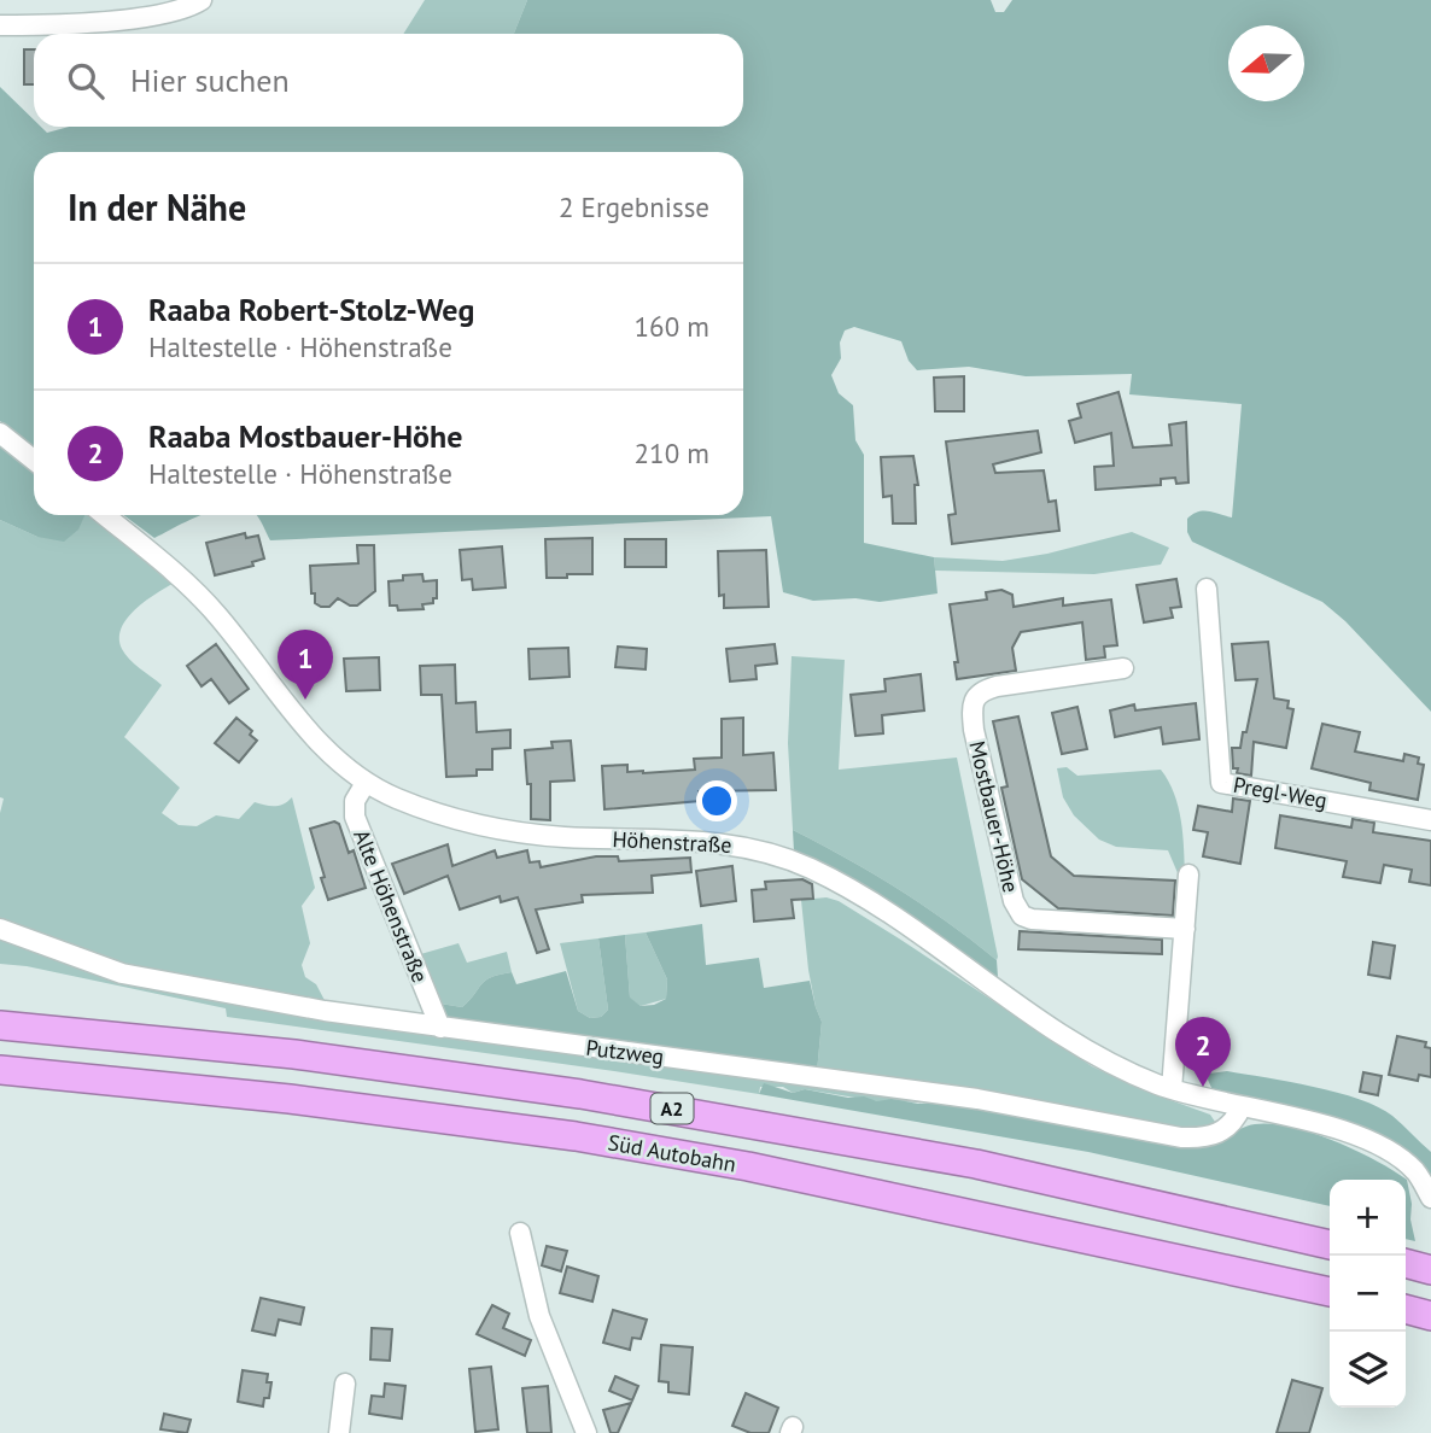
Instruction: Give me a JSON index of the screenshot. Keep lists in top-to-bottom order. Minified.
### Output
{"streets":{"highway":["A2","Süd Autobahn"],"street":["Pregl-Weg","Mostbauer-Höhe","Höhenstraße","Alte Höhenstraße","Putzweg"]},"crossings":[["Höhenstraße","Alte Höhenstraße"],["Höhenstraße","Putzweg"],["Alte Höhenstraße","Putzweg"]],"north":"left","page":{"search":"Hier suchen","heading":["In der Nähe","2 Ergebnisse"],"list":[{"mark":"1","name":"Raaba Robert-Stolz-Weg","note":"Haltestelle · Höhenstraße","value":"160 m"},{"mark":"2","name":"Raaba Mostbauer-Höhe","note":"Haltestelle · Höhenstraße","value":"210 m"}],"pins":["1","2"],"map_buttons":["+","−"]}}
